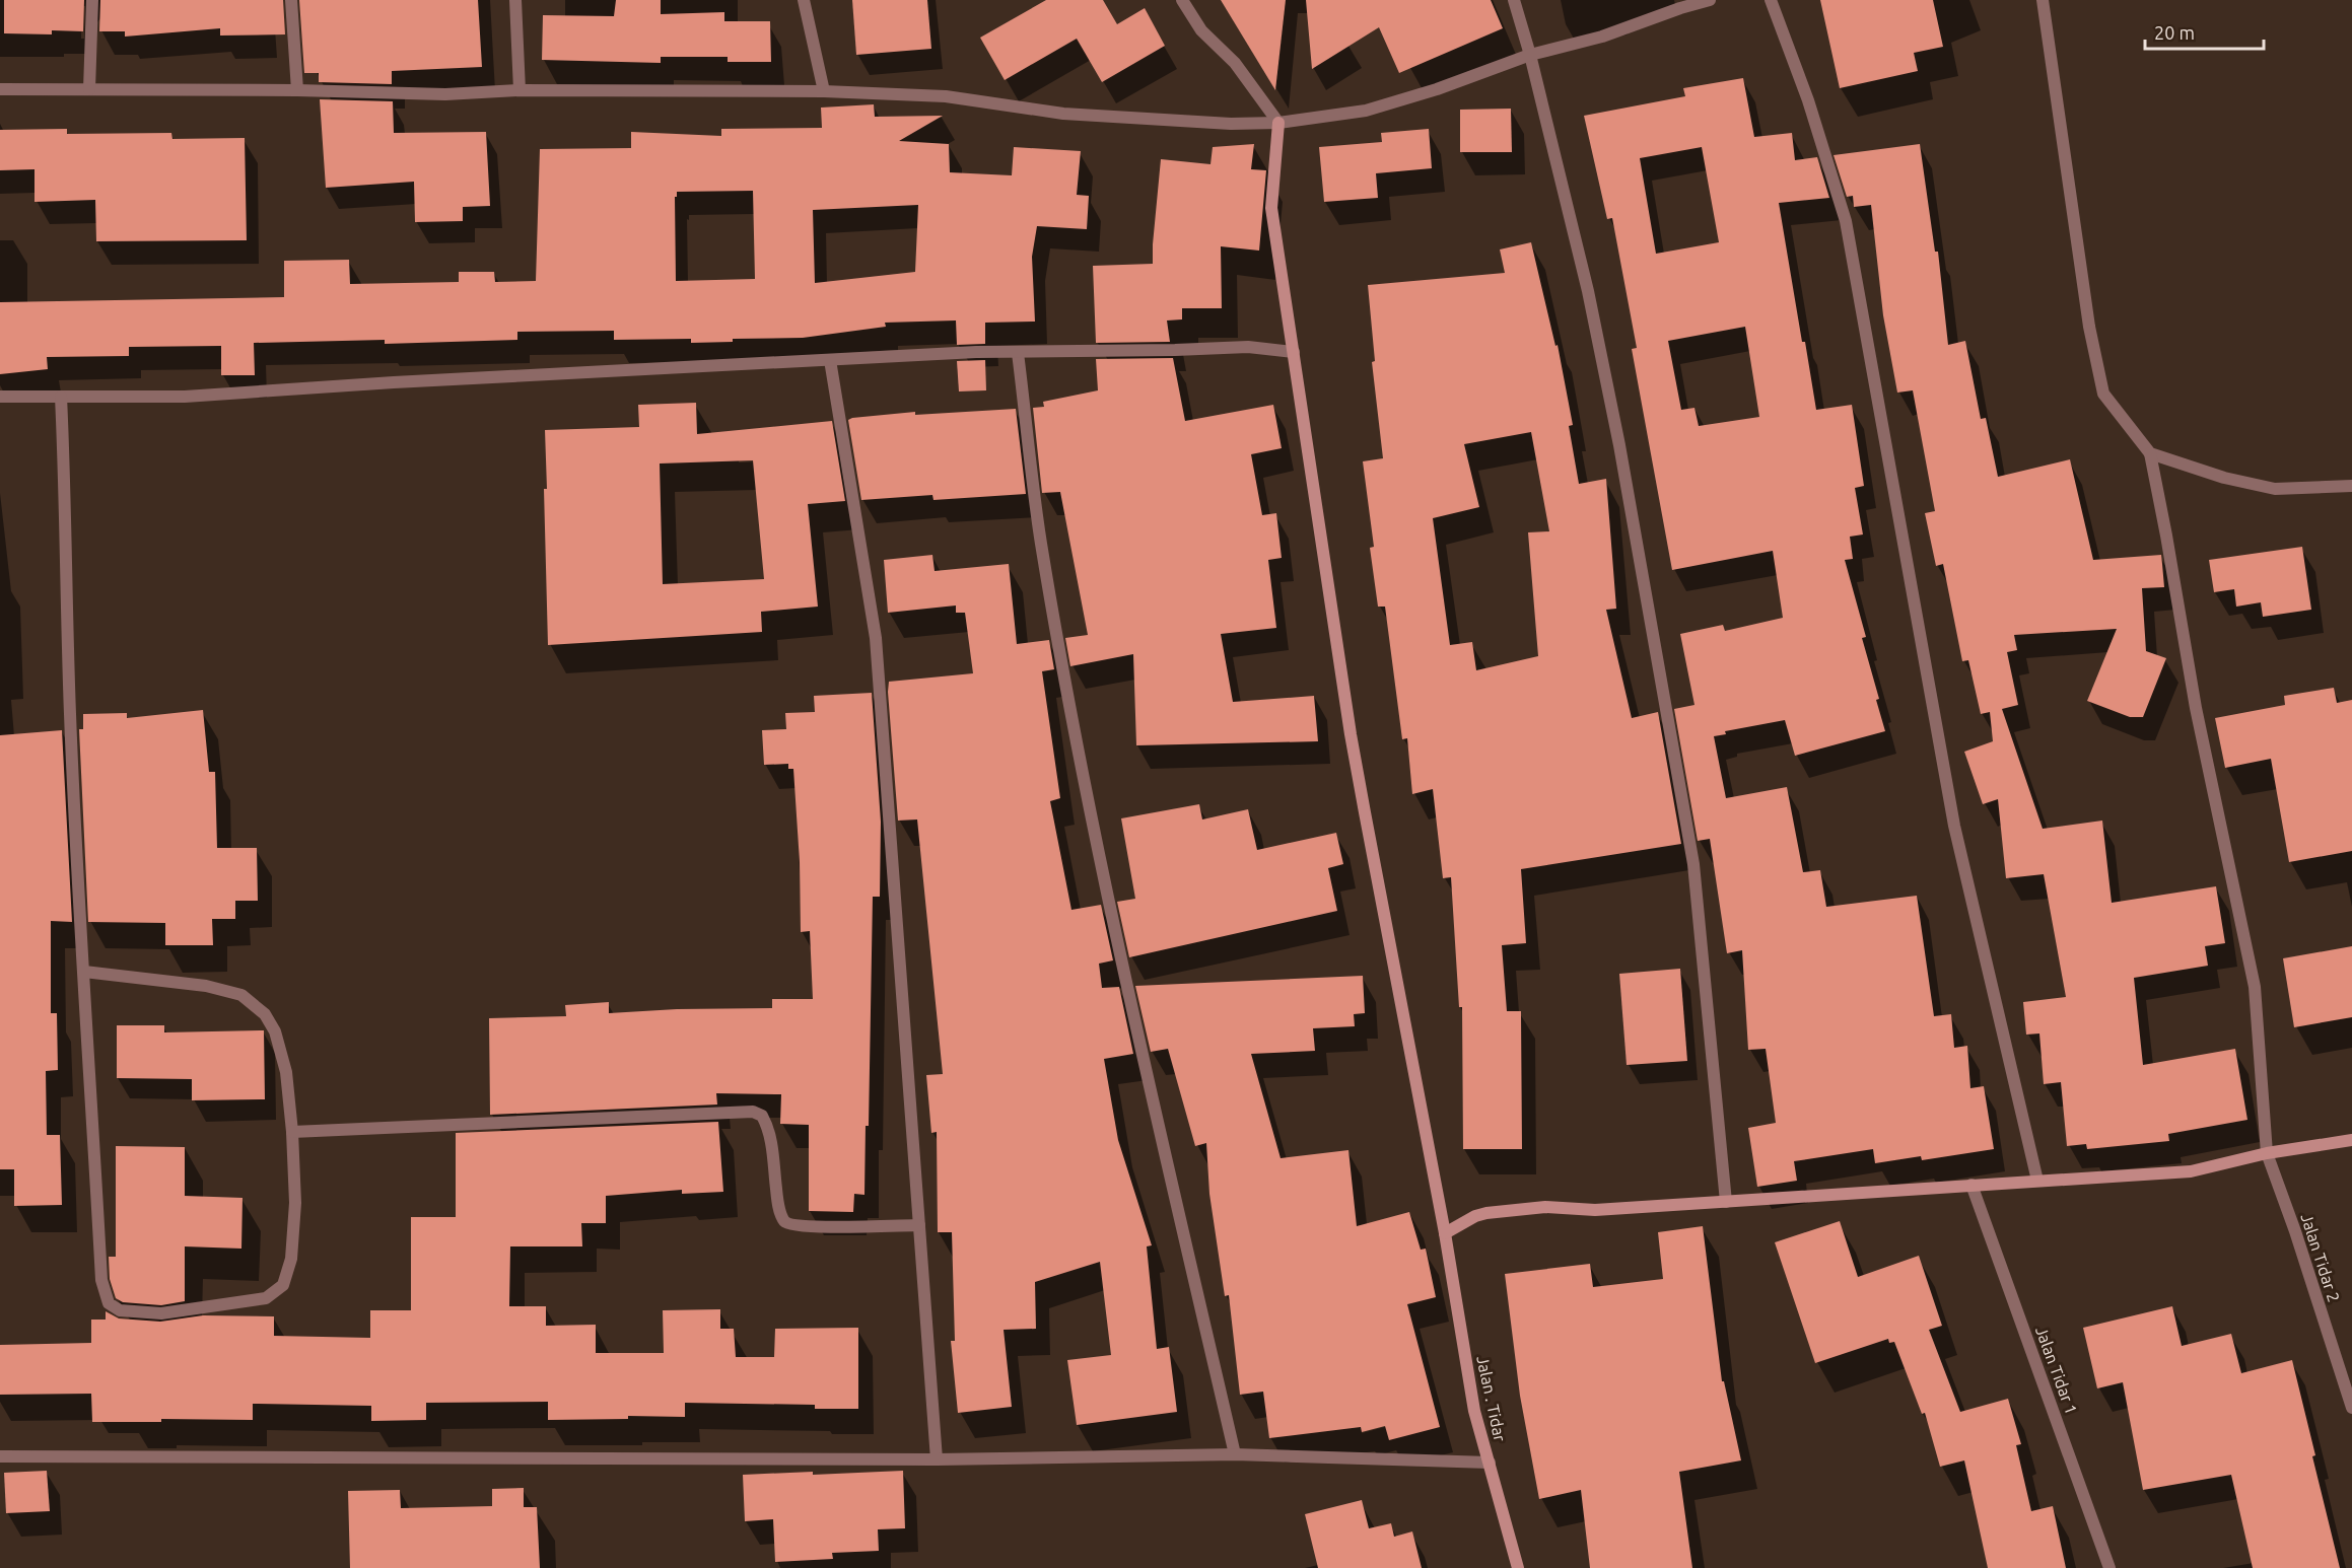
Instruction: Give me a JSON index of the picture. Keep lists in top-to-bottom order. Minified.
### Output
{"streets":{"street":["Jalan Tidar 2","Jalan Tidar 1","Jalan . Tidar"]},"scale_bar":"20 m"}
